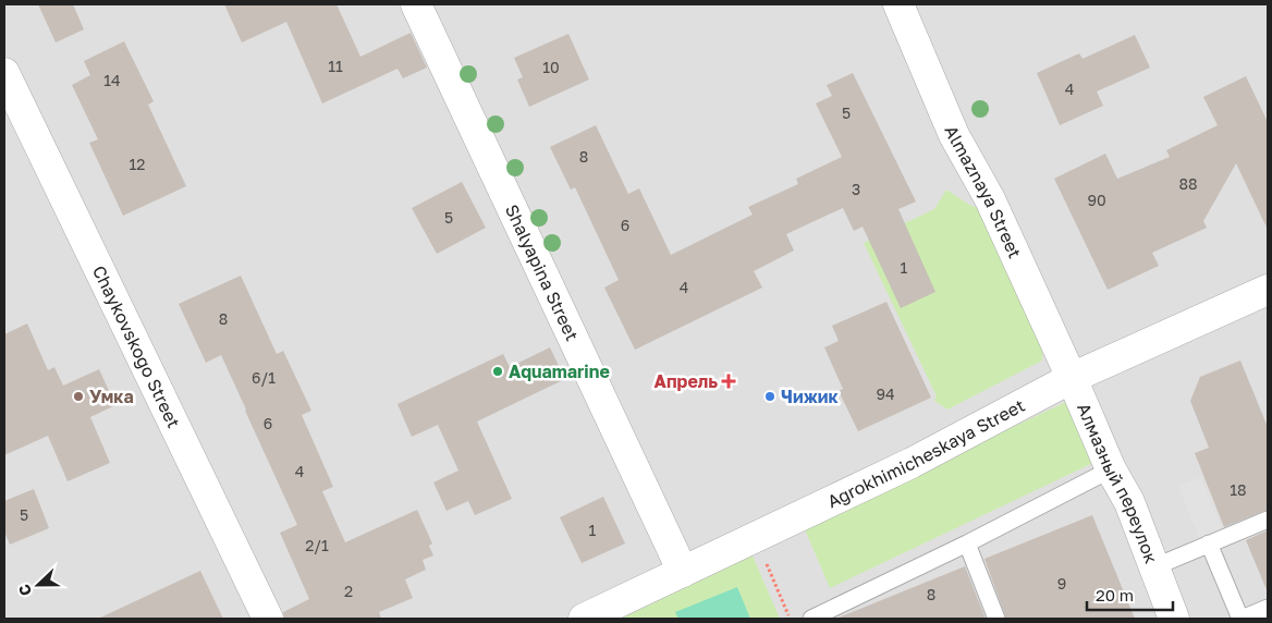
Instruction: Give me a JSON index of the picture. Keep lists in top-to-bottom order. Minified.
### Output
{"streets":{"street":["Almaznaya Street","Shalyapina Street","Chaykovskogo Street","Agrokhimicheskaya Street","Алмазный переулок"]},"crossings":[["Almaznaya Street","Agrokhimicheskaya Street"],["Almaznaya Street","Алмазный переулок"],["Shalyapina Street","Agrokhimicheskaya Street"],["Agrokhimicheskaya Street","Алмазный переулок"]],"places":{"other":["Aquamarine","Умка","Чижик"],"health":["Апрель"]},"house_numbers":["11","10","14","4","5","8","12","88","3","90","5","6","1","4","8","6/1","94","6","4","18","5","1","2/1","9","2","8"],"scale_bar":"20 m","north":"left"}
